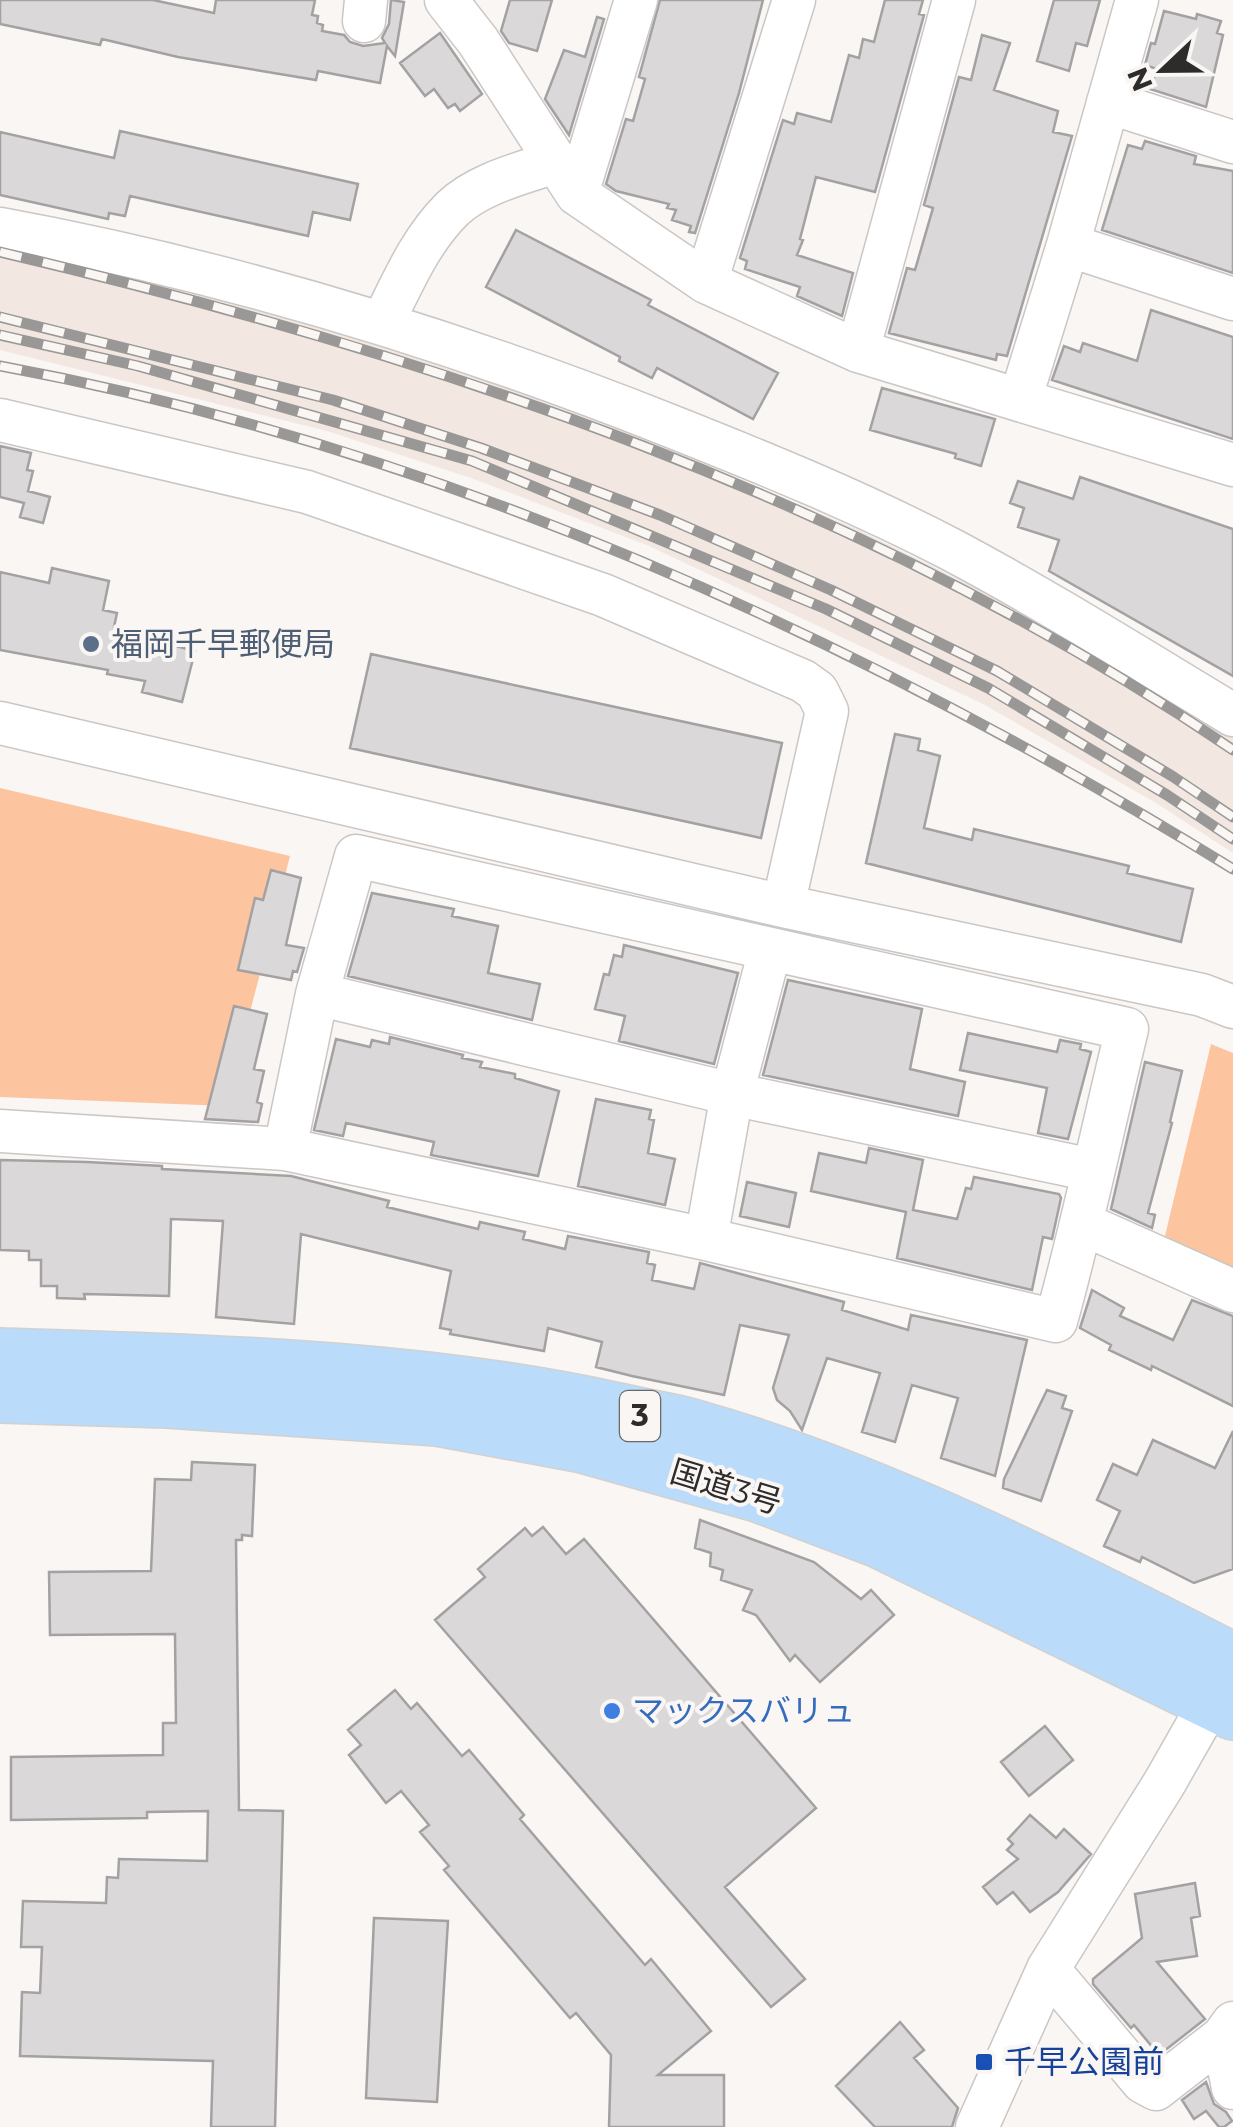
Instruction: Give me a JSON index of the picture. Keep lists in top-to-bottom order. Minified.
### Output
{"streets":{"highway":["3","国道3号"]},"places":{"other":["福岡千早郵便局","マックスバリュ"],"transit":["千早公園前"]},"north":"left"}
